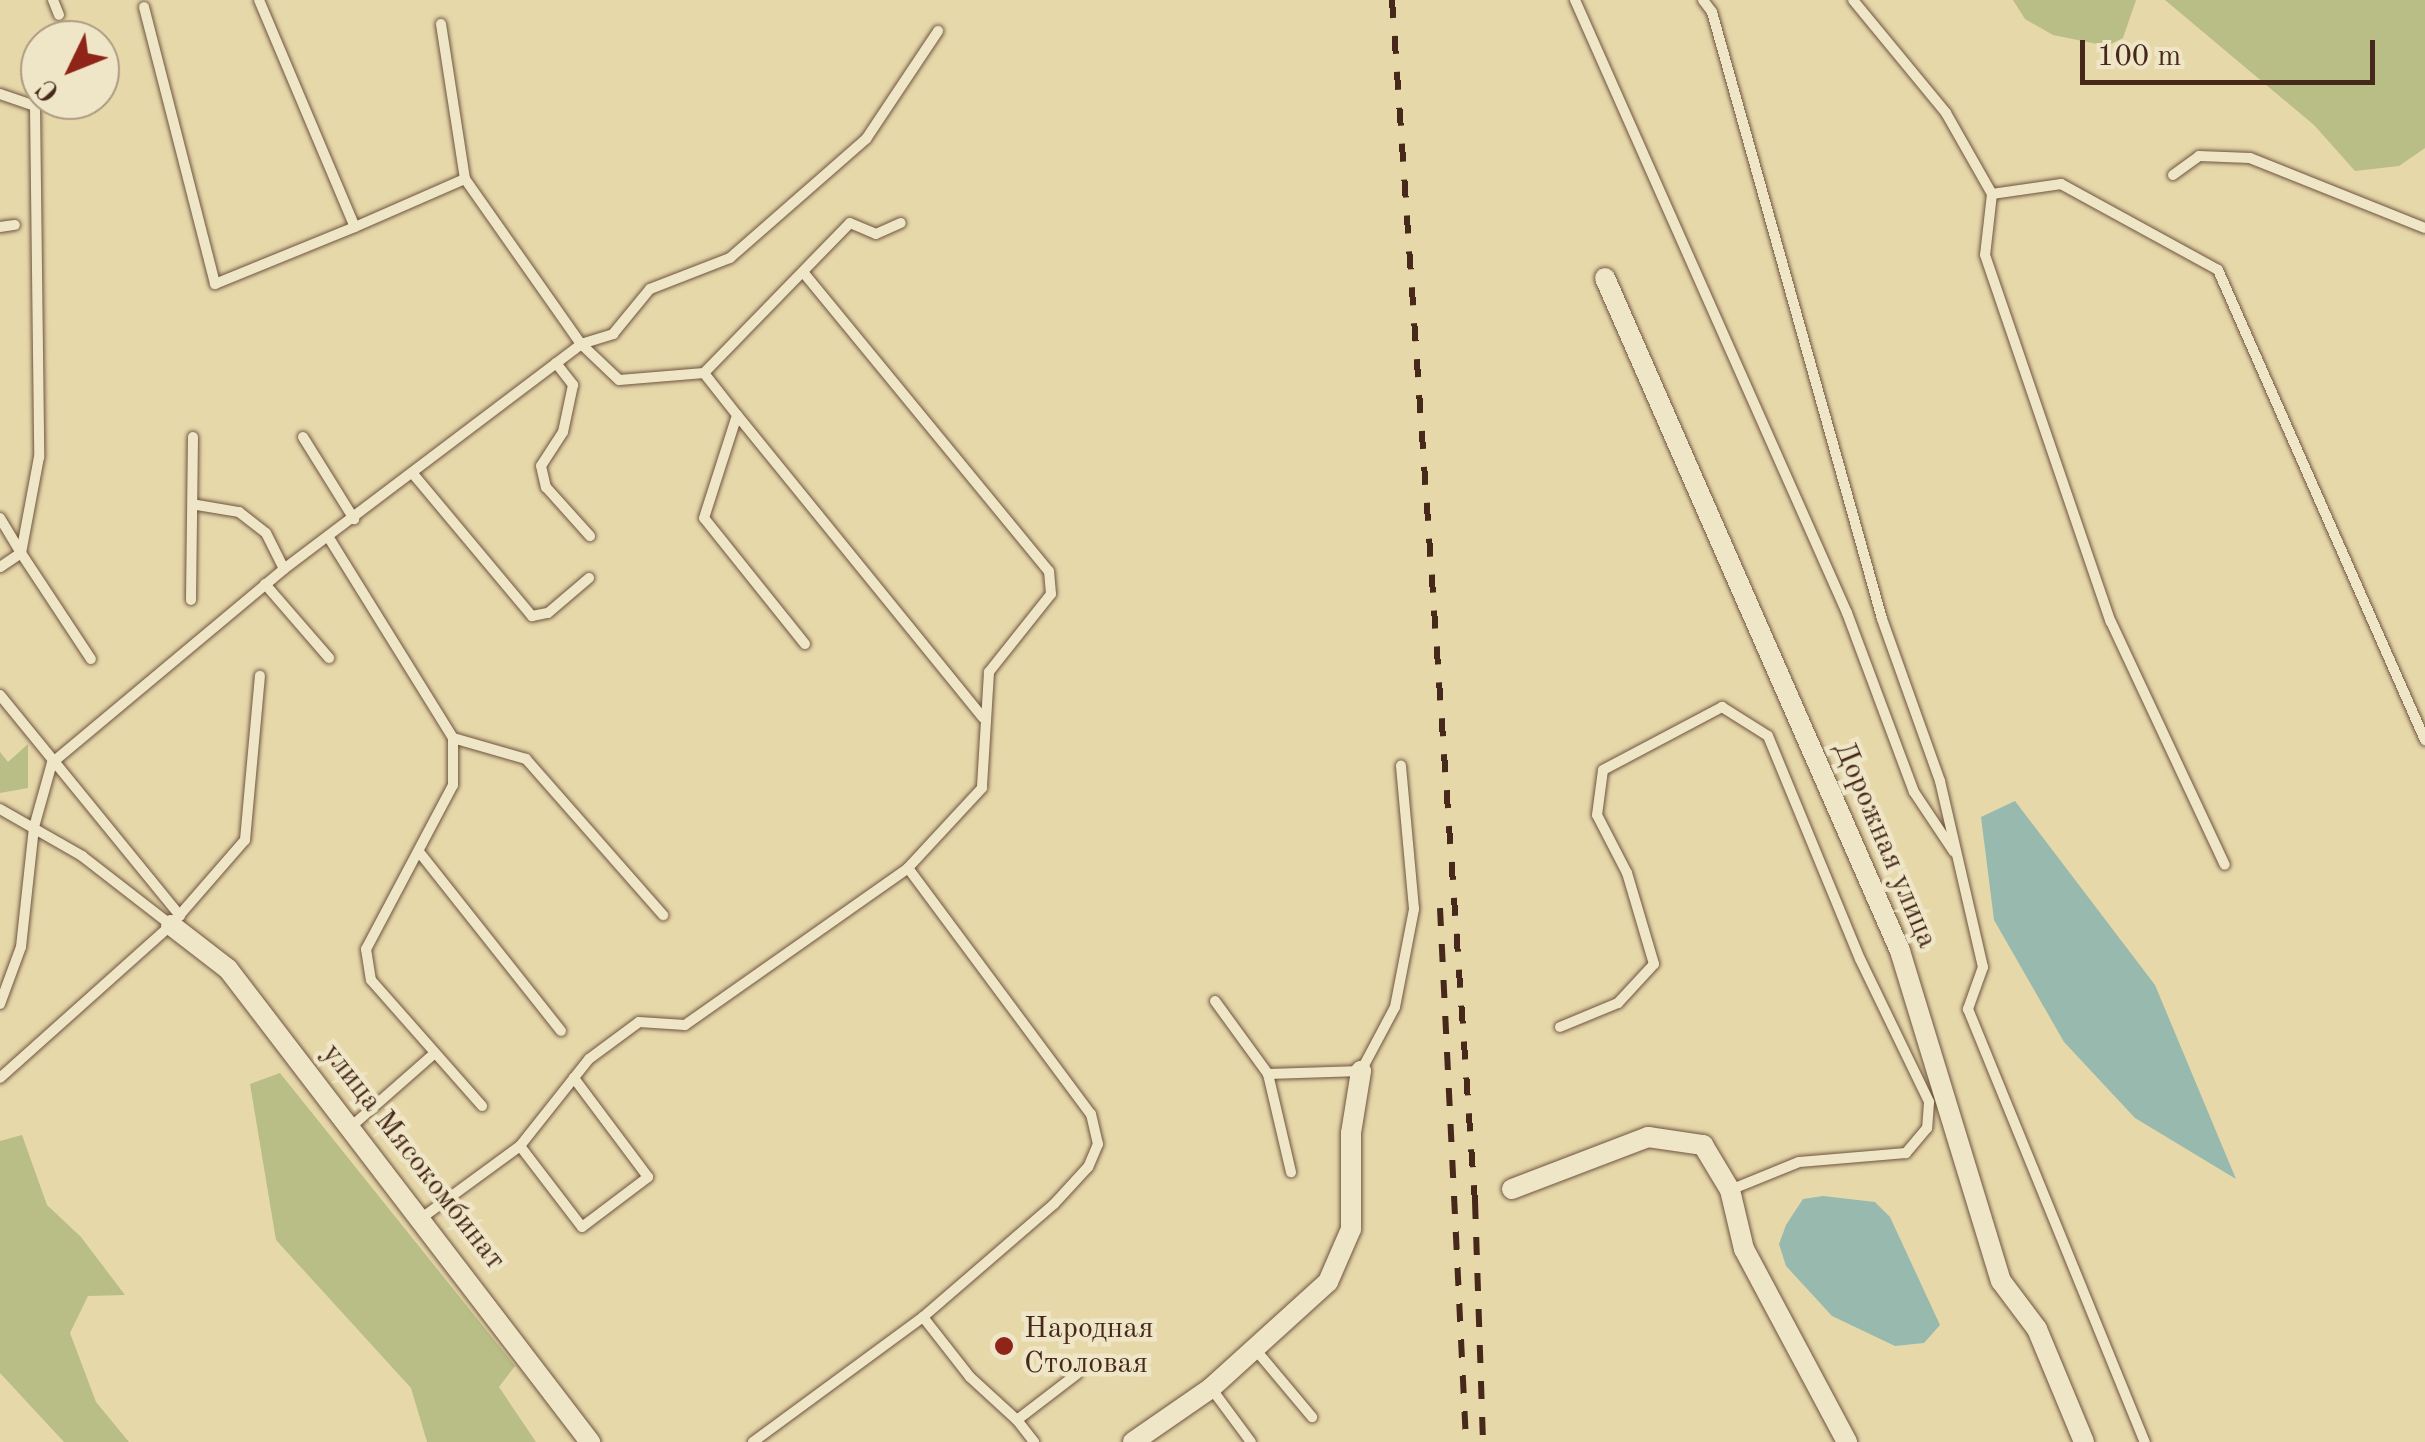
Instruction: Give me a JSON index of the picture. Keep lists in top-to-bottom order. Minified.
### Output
{"streets":{"street":["Дорожная улица","улица Мясокомбинат"]},"places":["Народная Столовая"],"scale_bar":"100 m","north":"bottom left"}
